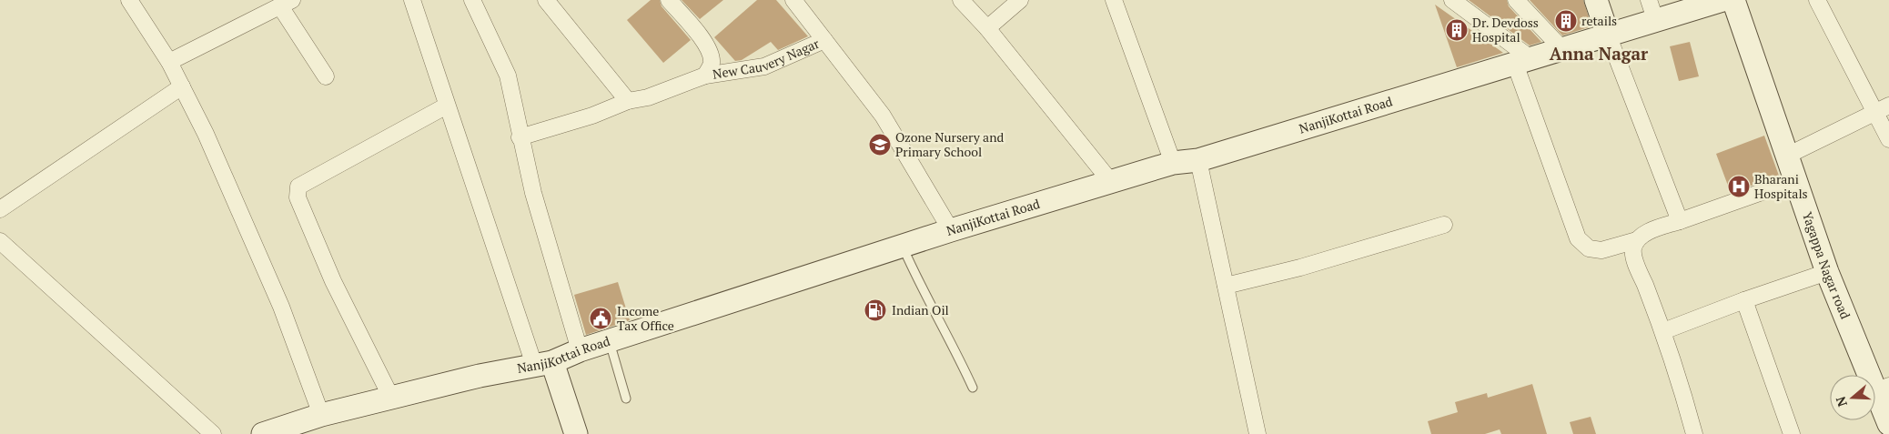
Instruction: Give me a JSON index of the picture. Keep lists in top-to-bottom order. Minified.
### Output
{"streets":{"main road":["NanjiKottai Road","Yagappa Nagar road"],"street":["New Cauvery Nagar"]},"districts":["Anna Nagar"],"places":{"building":["retails","Dr. Devdoss Hospital"],"school or university":["Ozone Nursery and Primary School"],"hospital":["Bharani Hospitals"],"fuel station":["Indian Oil"],"public building":["Income Tax Office"]},"north":"left"}
